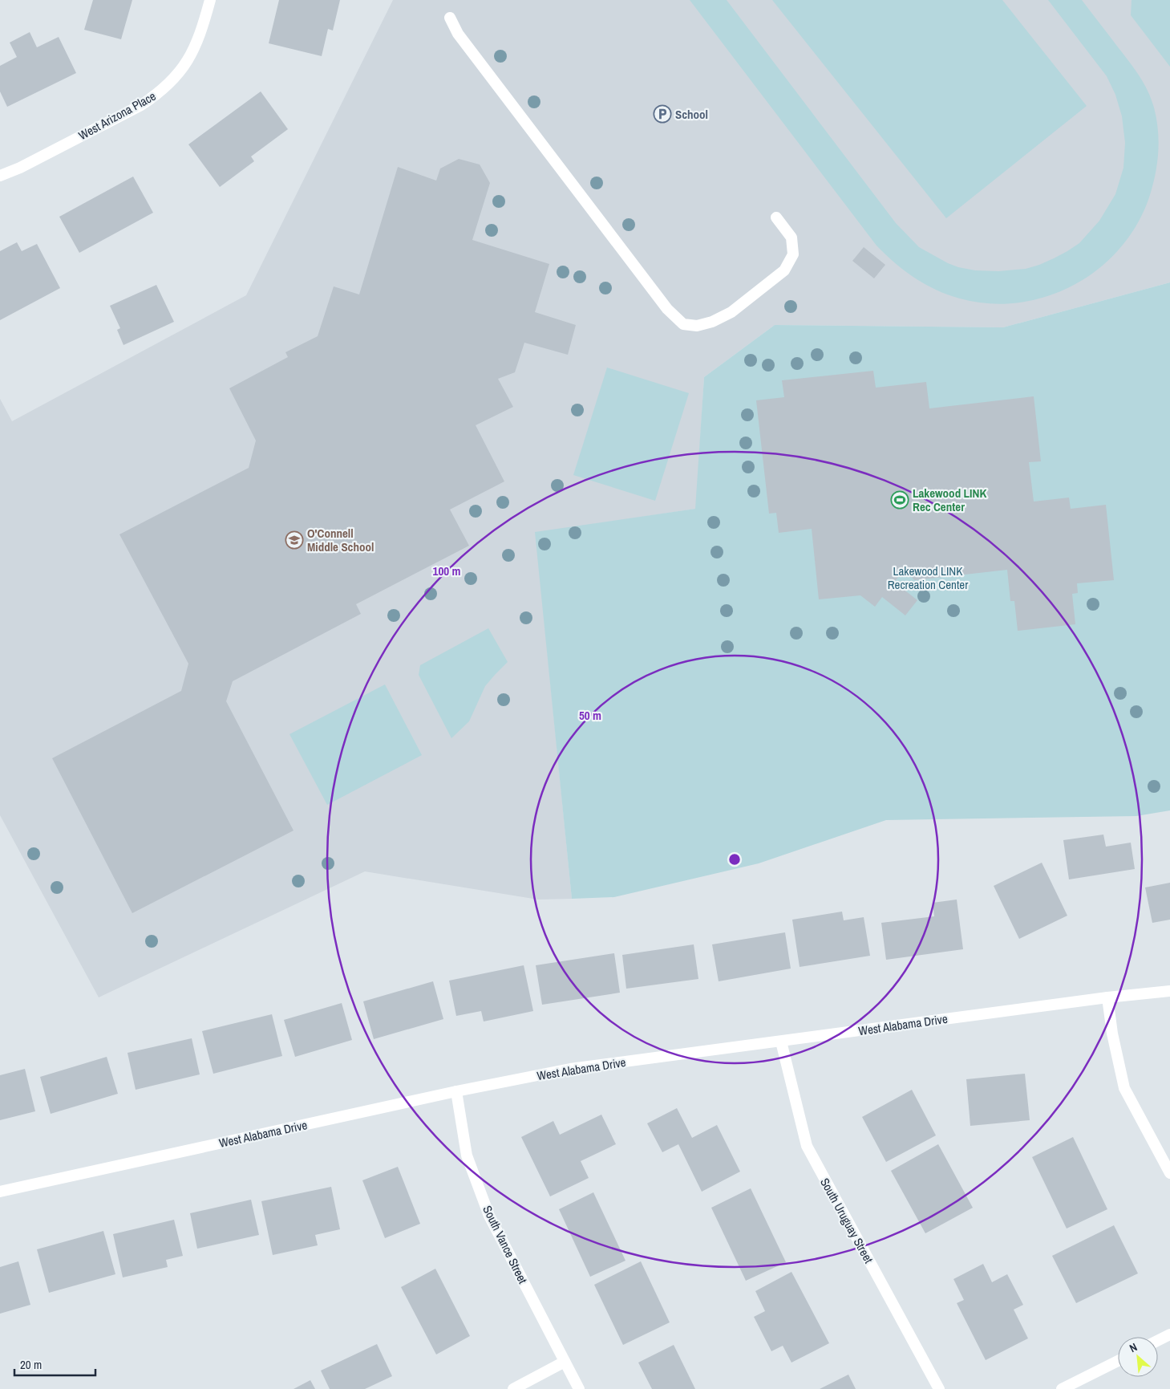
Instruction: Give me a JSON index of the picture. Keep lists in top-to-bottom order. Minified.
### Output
{"streets":{"street":["West Arizona Place","West Alabama Drive","South Uruguay Street","South Vance Street"]},"crossings":[["West Alabama Drive","South Uruguay Street"],["West Alabama Drive","South Vance Street"]],"parks":["Lakewood LINK Recreation Center"],"places":{"parking":["School"],"sports":["Lakewood LINK Rec Center"],"school or university":["O'Connell Middle School"]},"scale_bar":"20 m","north":"top left","rings":["100 m","50 m"]}
